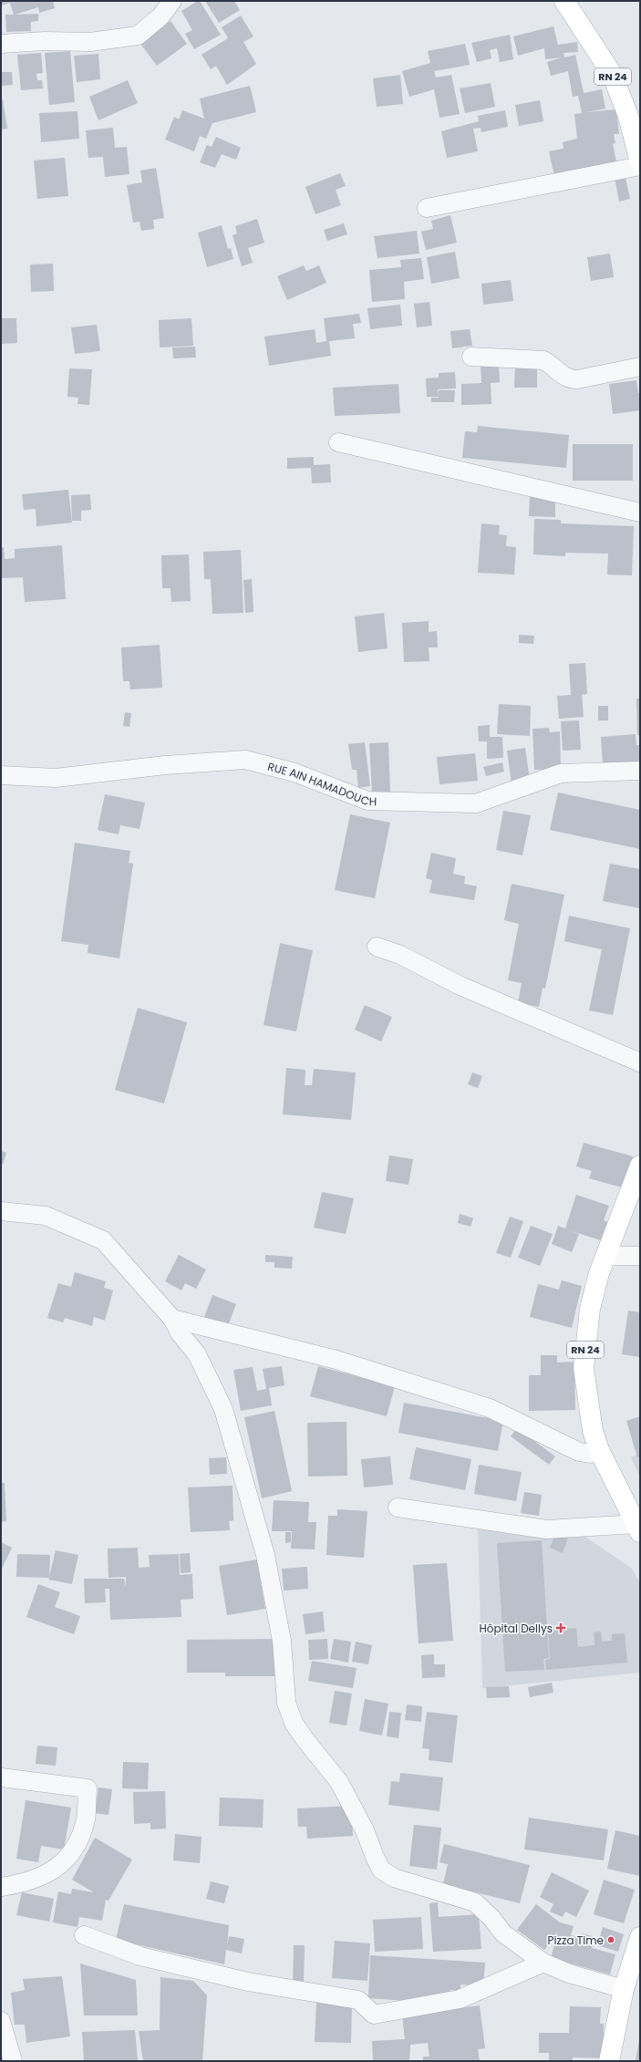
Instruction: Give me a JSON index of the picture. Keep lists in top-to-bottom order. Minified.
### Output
{"streets":{"main road":["RN 24"],"street":["RUE AIN HAMADOUCH"]},"places":{"health":["Hôpital Dellys"],"other":["Pizza Time"]}}
